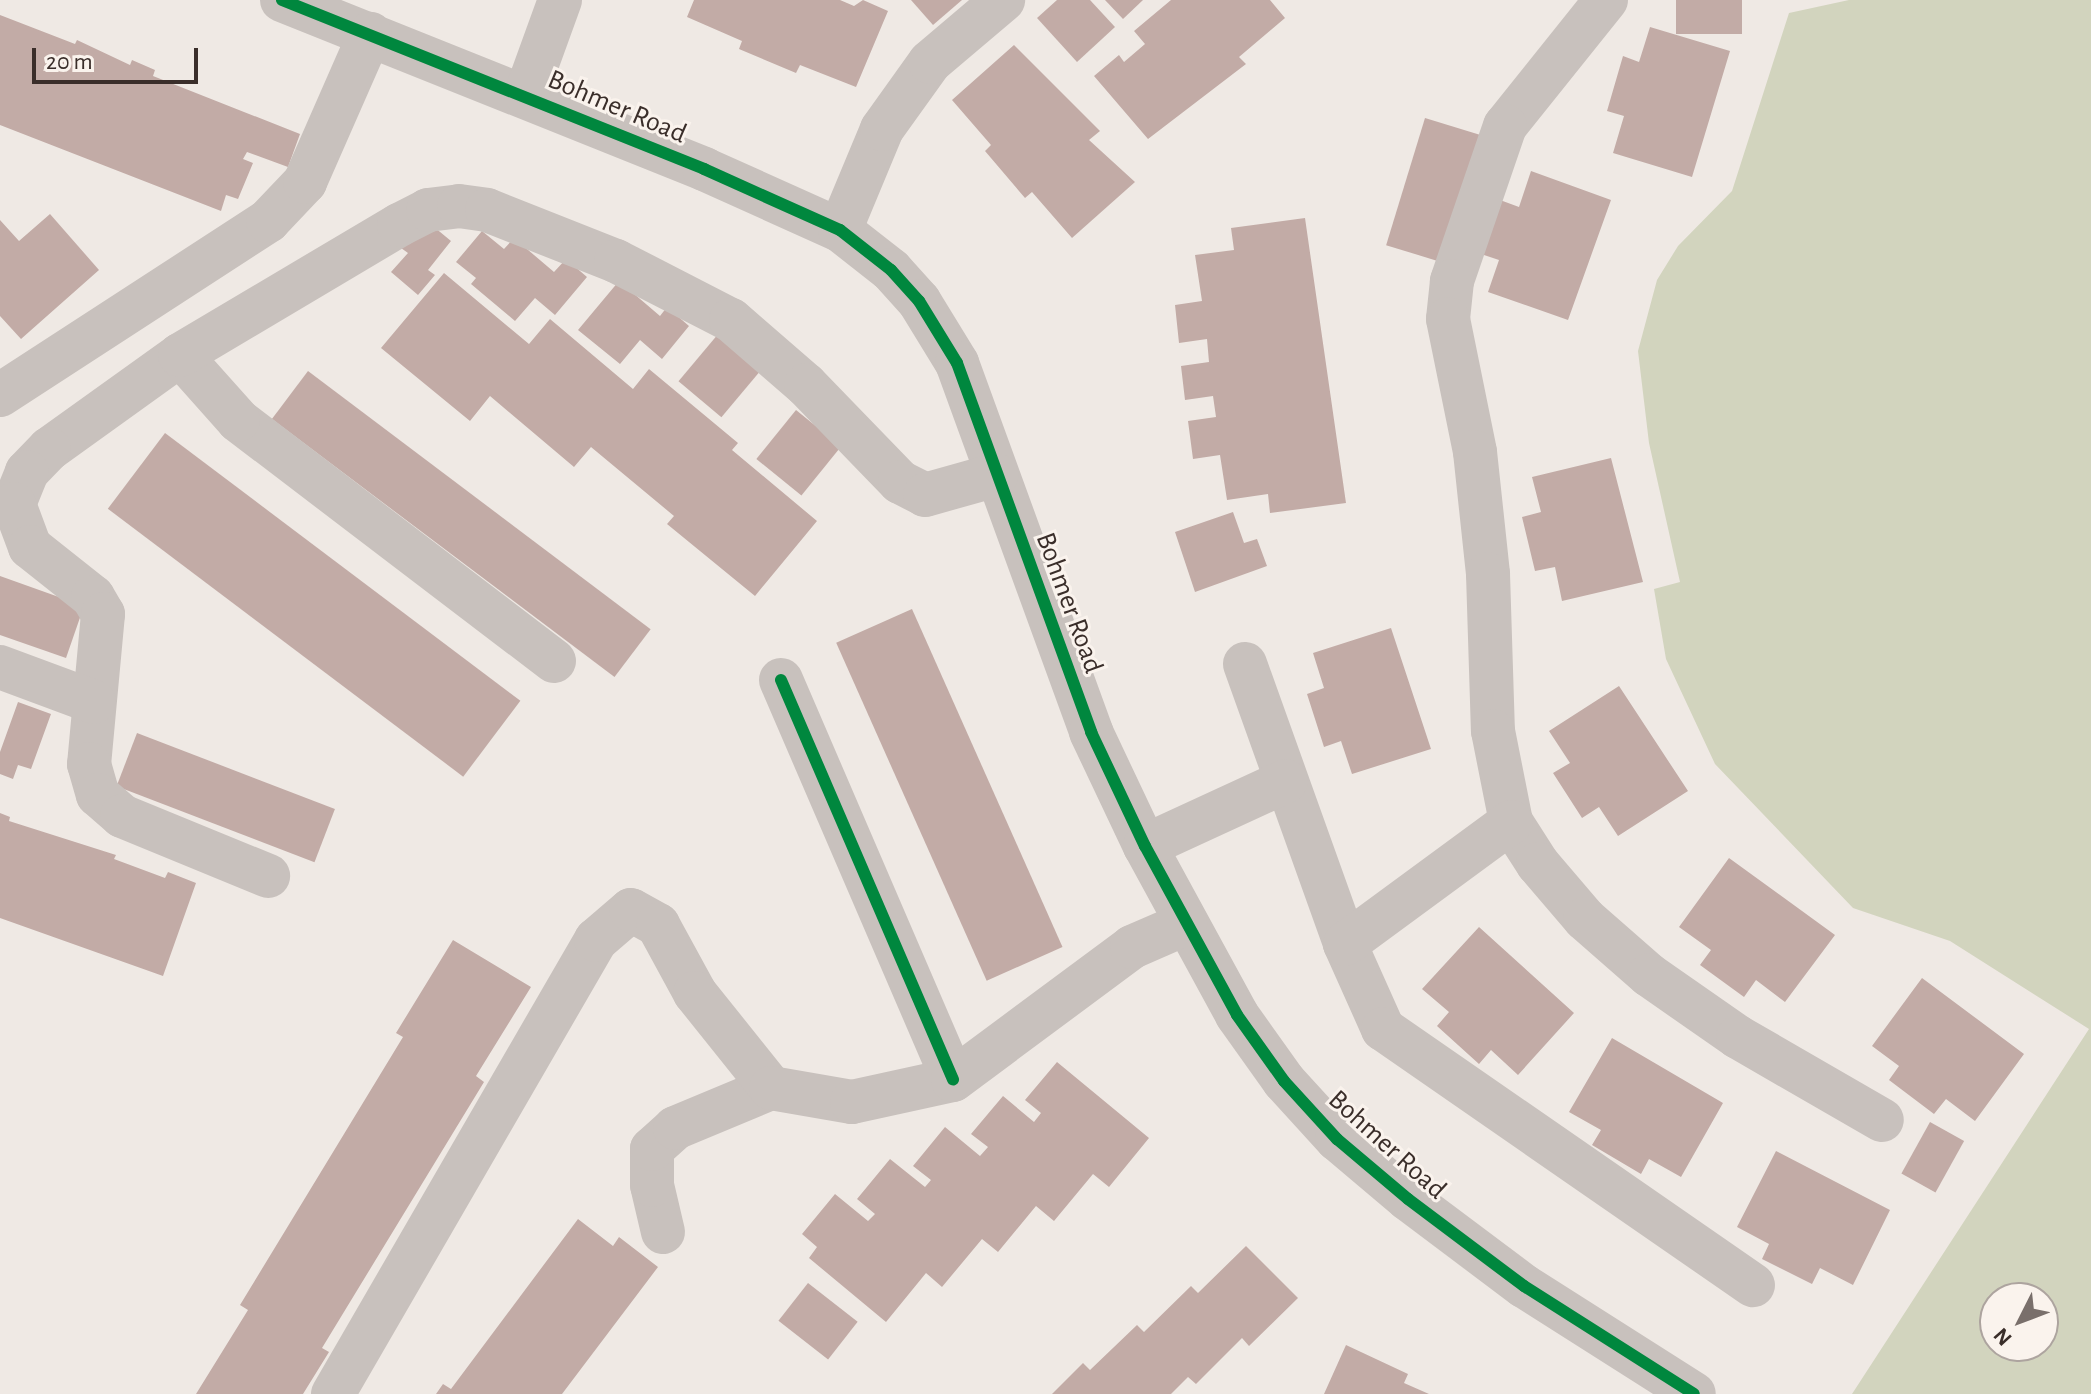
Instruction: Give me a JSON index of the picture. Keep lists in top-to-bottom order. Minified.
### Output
{"streets":{"street":["Bohmer Road"]},"scale_bar":"20 m","north":"bottom left"}
